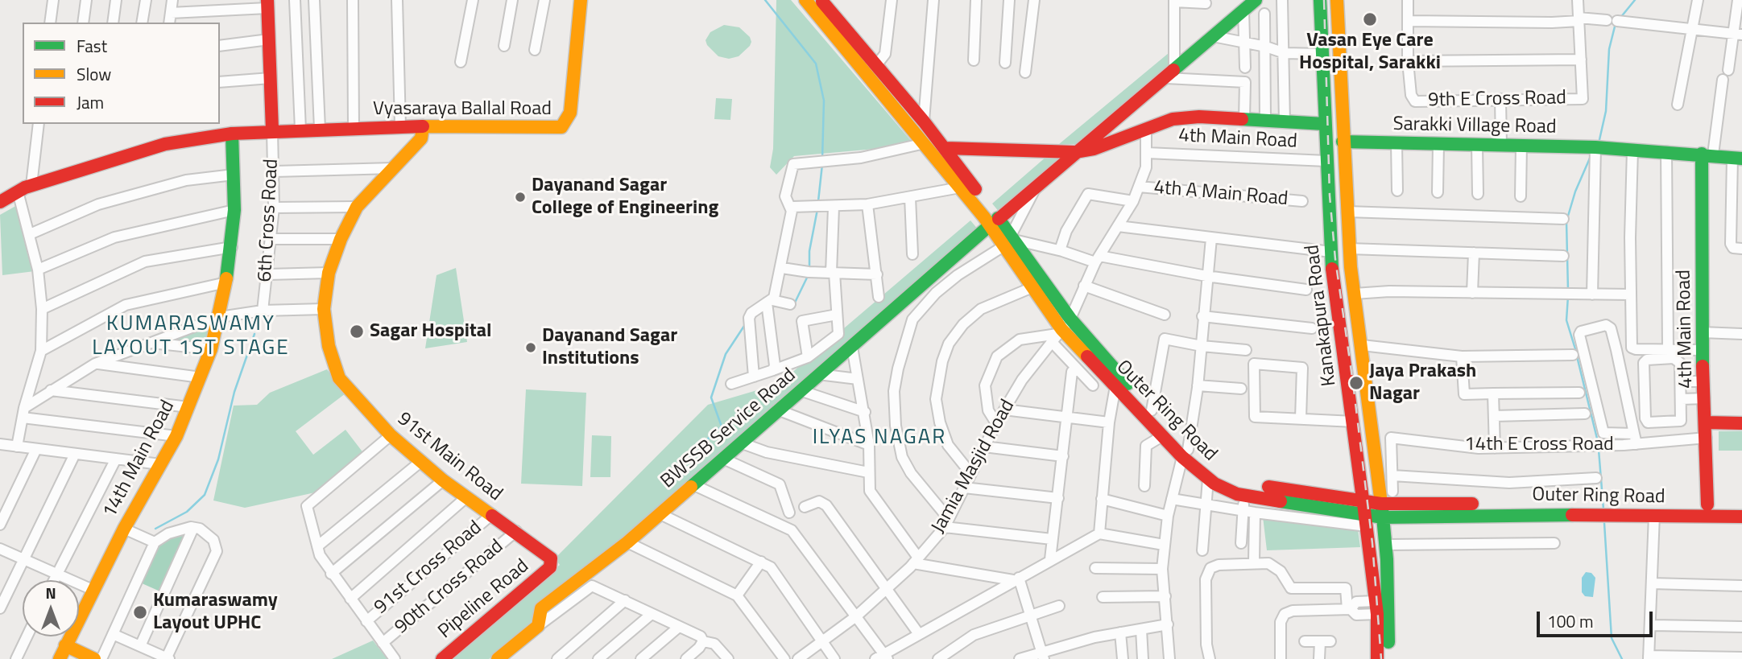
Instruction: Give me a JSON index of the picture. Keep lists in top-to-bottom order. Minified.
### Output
{"streets":{"main road":["Vyasaraya Ballal Road","Sarakki Village Road","4th Main Road","Kanakapura Road","Outer Ring Road","BWSSB Service Road","91st Main Road","14th Main Road","Pipeline Road"],"street":["9th E Cross Road","4th A Main Road","6th Cross Road","14th E Cross Road","Jamia Masjid Road","91st Cross Road","90th Cross Road"]},"crossings":[["Vyasaraya Ballal Road","6th Cross Road"],["Vyasaraya Ballal Road","91st Main Road"],["Vyasaraya Ballal Road","14th Main Road"],["Sarakki Village Road","4th Main Road"],["Sarakki Village Road","Kanakapura Road"],["4th Main Road","Kanakapura Road"],["4th Main Road","Outer Ring Road"],["4th Main Road","14th E Cross Road"],["4th Main Road","Jamia Masjid Road"],["4th A Main Road","Jamia Masjid Road"],["Kanakapura Road","Outer Ring Road"],["Outer Ring Road","BWSSB Service Road"],["Outer Ring Road","Jamia Masjid Road"],["91st Main Road","91st Cross Road"],["91st Main Road","90th Cross Road"],["91st Main Road","Pipeline Road"]],"districts":["KUMARASWAMY LAYOUT 1ST STAGE","ILYAS NAGAR"],"places":["Vasan Eye Care Hospital, Sarakki","Dayanand Sagar College of Engineering","Sagar Hospital","Dayanand Sagar Institutions","Jaya Prakash Nagar","Kumaraswamy Layout UPHC"],"legend":["Fast","Slow","Jam"],"scale_bar":"100 m","north":"top"}
